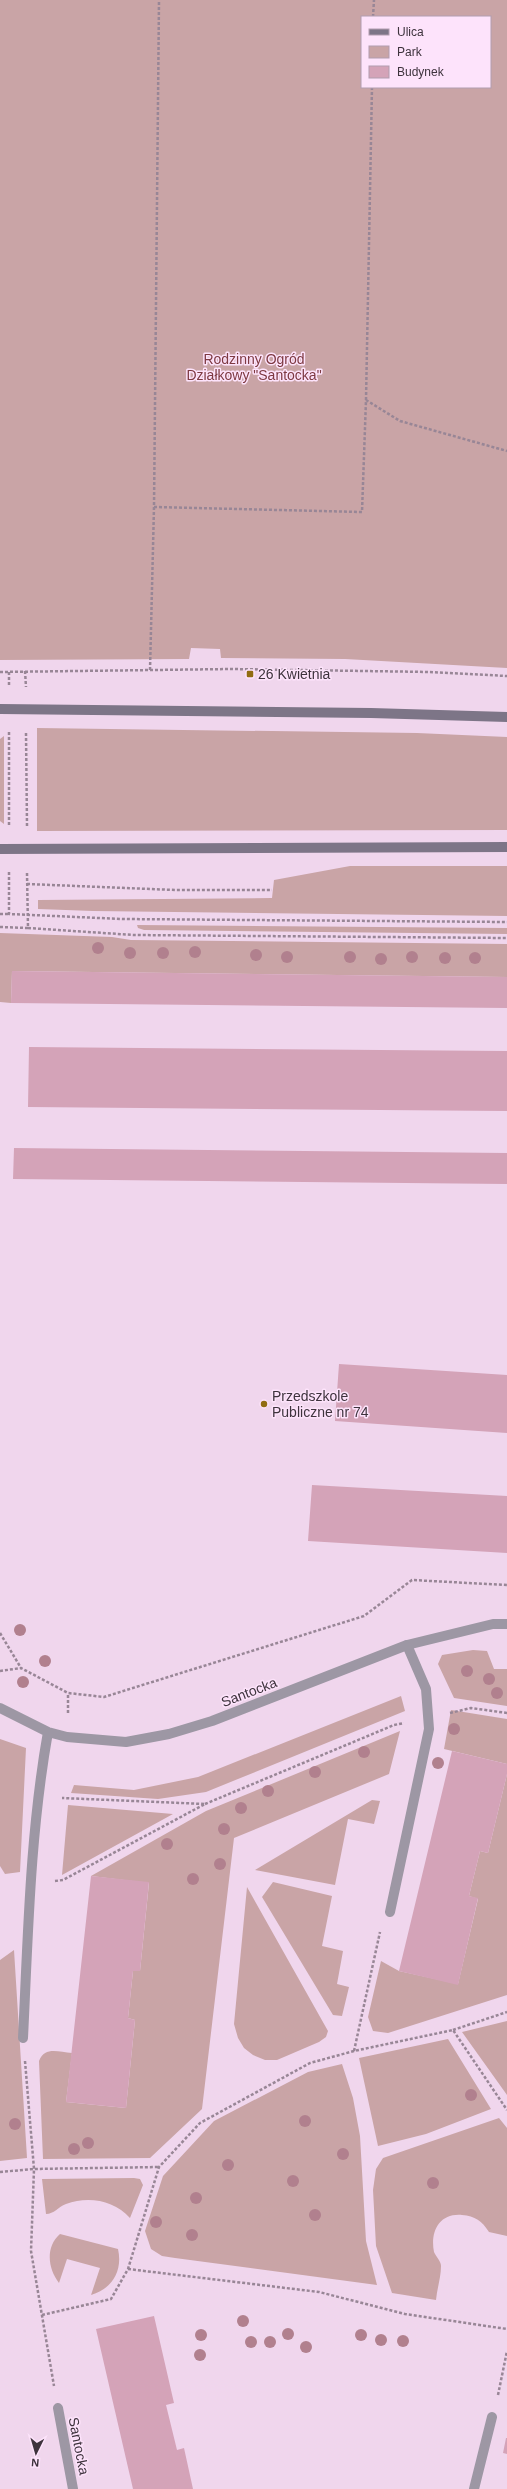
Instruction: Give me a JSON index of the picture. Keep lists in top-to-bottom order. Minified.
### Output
{"streets":{"street":["Santocka"]},"parks":["Rodzinny Ogród Działkowy \"Santocka\""],"places":{"transit":["26 Kwietnia"],"other":["Przedszkole Publiczne nr 74"]},"legend":["Ulica","Park","Budynek"],"north":"bottom"}
